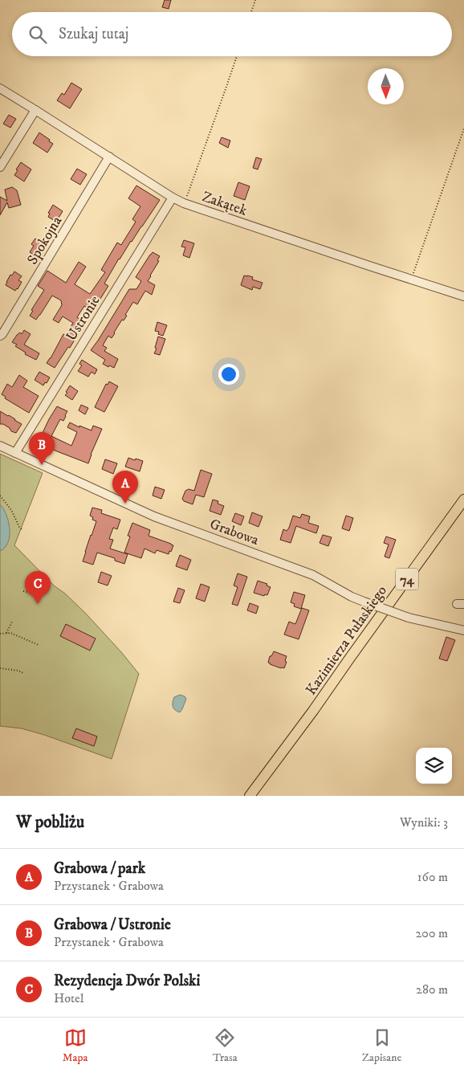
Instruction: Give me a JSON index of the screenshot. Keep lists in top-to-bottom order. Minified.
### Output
{"streets":{"main road":["74","Kazimierza Pułaskiego"],"street":["Zakątek","Spokojna","Ustronie","Grabowa"]},"crossings":[["Zakątek","Spokojna"],["Zakątek","Ustronie"],["Ustronie","Grabowa"]],"north":"bottom","page":{"search":"Szukaj tutaj","pins":["B","A","C"],"heading":["W pobliżu","Wyniki: 3"],"list":[{"mark":"A","name":"Grabowa / park","note":"Przystanek · Grabowa","value":"160 m"},{"mark":"B","name":"Grabowa / Ustronie","note":"Przystanek · Grabowa","value":"200 m"},{"mark":"C","name":"Rezydencja Dwór Polski","note":"Hotel","value":"280 m"}],"nav":["Mapa","Trasa","Zapisane"]}}
